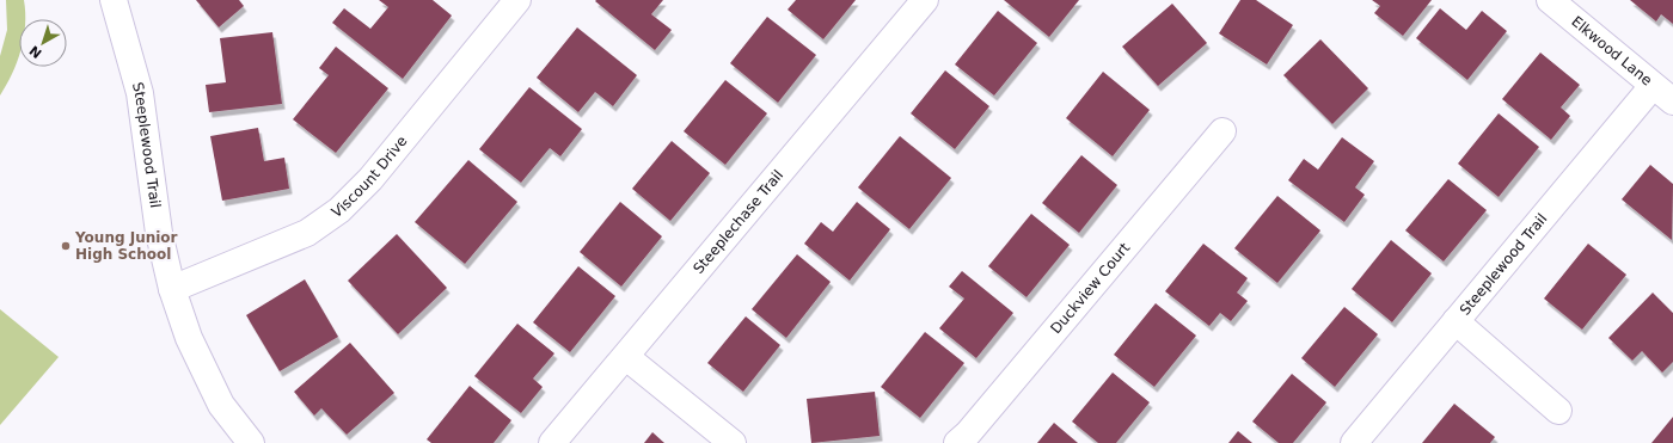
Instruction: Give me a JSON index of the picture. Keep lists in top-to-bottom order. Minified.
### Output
{"streets":{"street":["Elkwood Lane","Steeplewood Trail","Viscount Drive","Steeplechase Trail","Duckview Court"]},"crossings":[["Elkwood Lane","Steeplewood Trail"],["Steeplewood Trail","Viscount Drive"]],"places":["Young Junior High School"],"north":"bottom left"}
